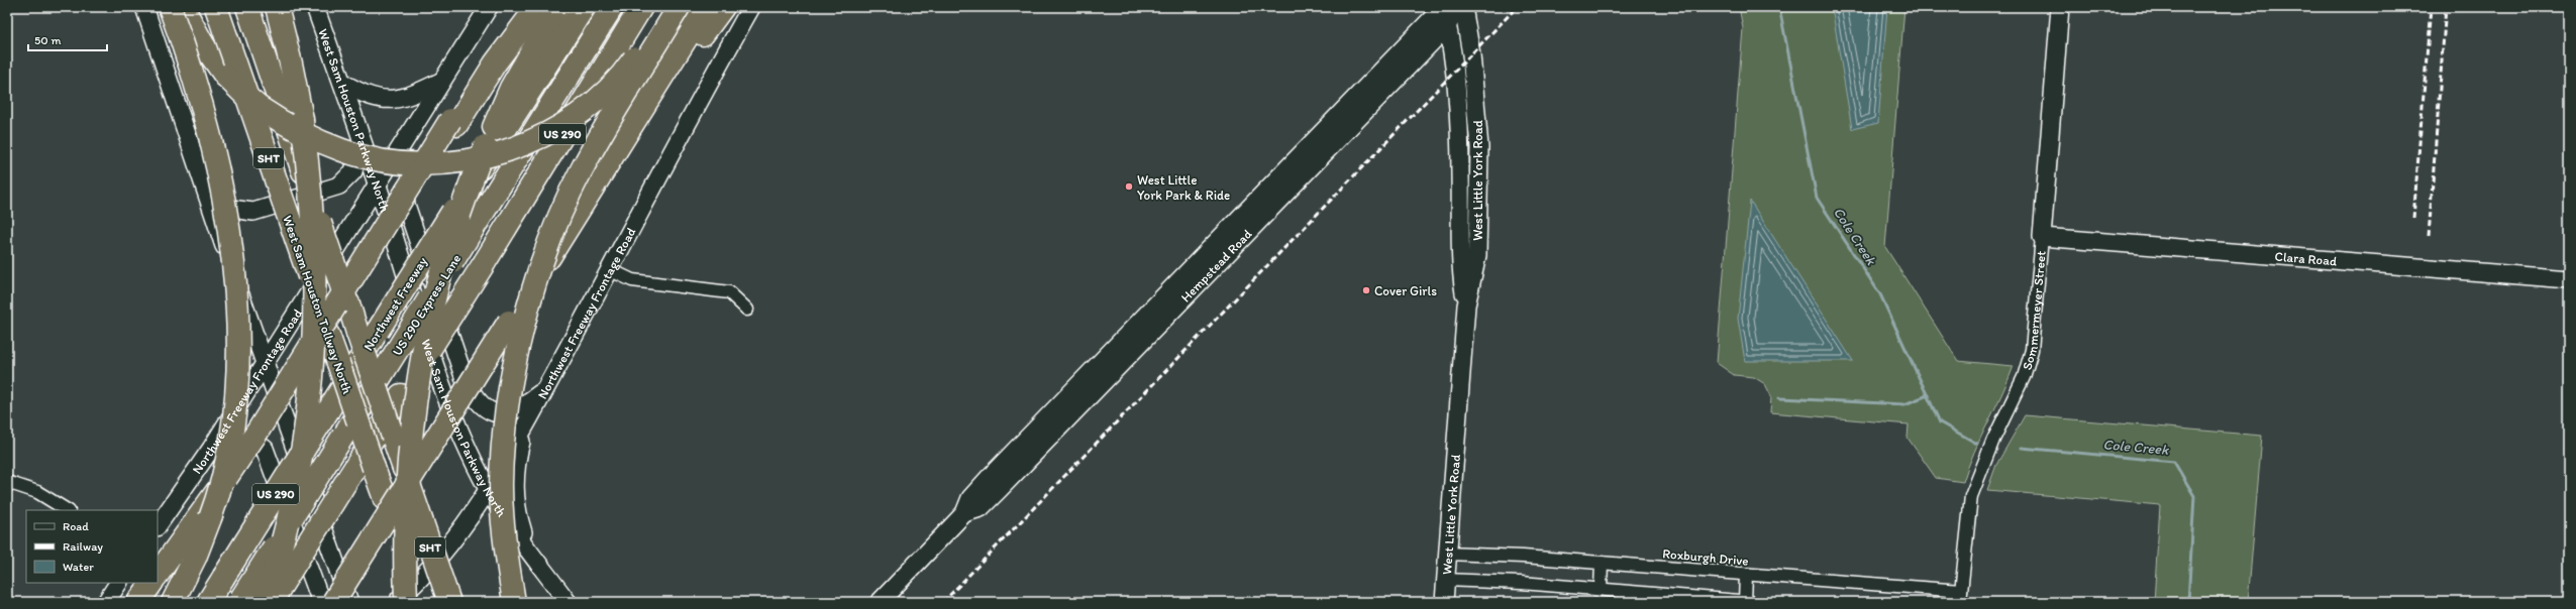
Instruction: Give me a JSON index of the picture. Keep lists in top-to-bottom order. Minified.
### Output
{"streets":{"highway":["US 290","SHT","Northwest Freeway","West Sam Houston Tollway North","US 290 Express Lane"],"main road":["West Sam Houston Parkway North","West Little York Road","Clara Road","Hempstead Road","Sommermeyer Street","Northwest Freeway Frontage Road"],"street":["Roxburgh Drive"]},"crossings":[["West Sam Houston Parkway North","Northwest Freeway Frontage Road"],["West Little York Road","Hempstead Road"],["West Little York Road","Roxburgh Drive"],["Clara Road","Sommermeyer Street"],["Sommermeyer Street","Roxburgh Drive"]],"water":["Cole Creek"],"places":["West Little York Park & Ride","Cover Girls"],"legend":["Road","Railway","Water"],"scale_bar":"50 m"}
